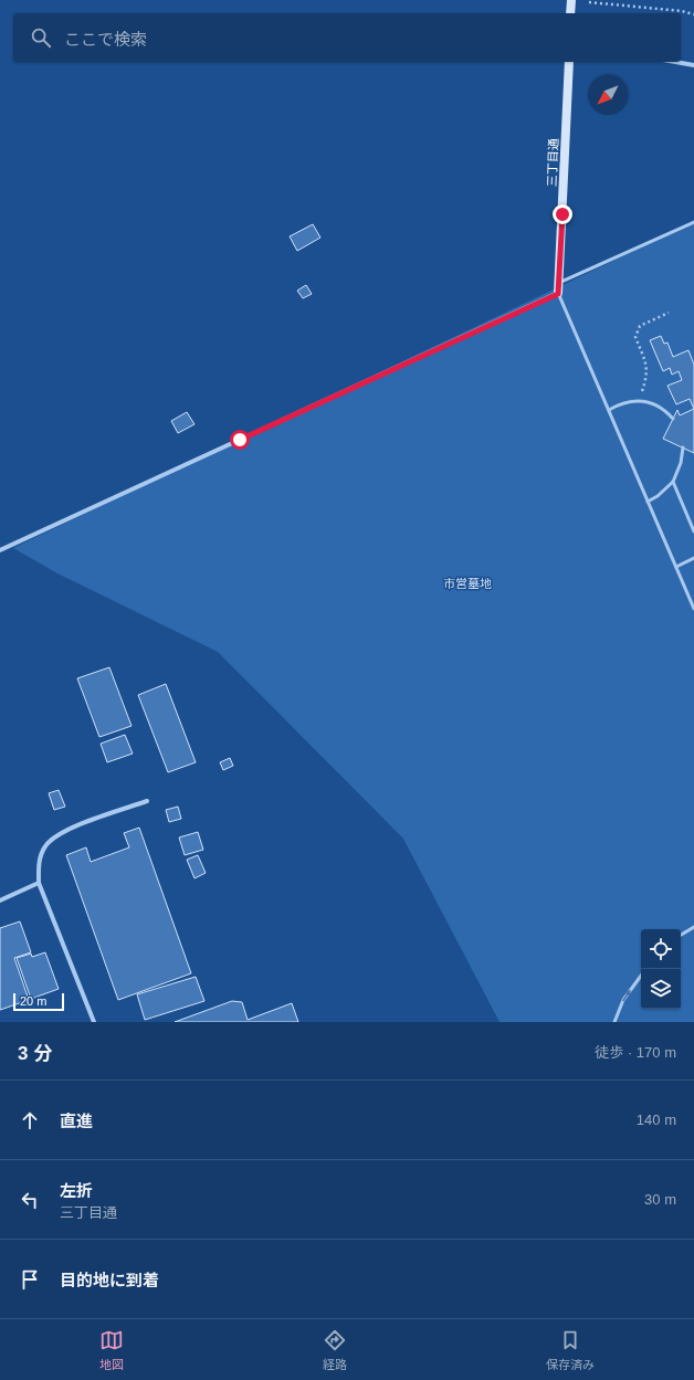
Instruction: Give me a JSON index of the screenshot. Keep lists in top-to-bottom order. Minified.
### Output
{"streets":{"street":["三丁目通"]},"parks":["市営墓地"],"scale_bar":"20 m","north":"bottom left","page":{"search":"ここで検索","scale":"20 m","heading":["3 分","徒歩 · 170 m"],"list":[["直進","140 m"],["左折","三丁目通","30 m"],"目的地に到着"],"nav":["地図","経路","保存済み"]}}
